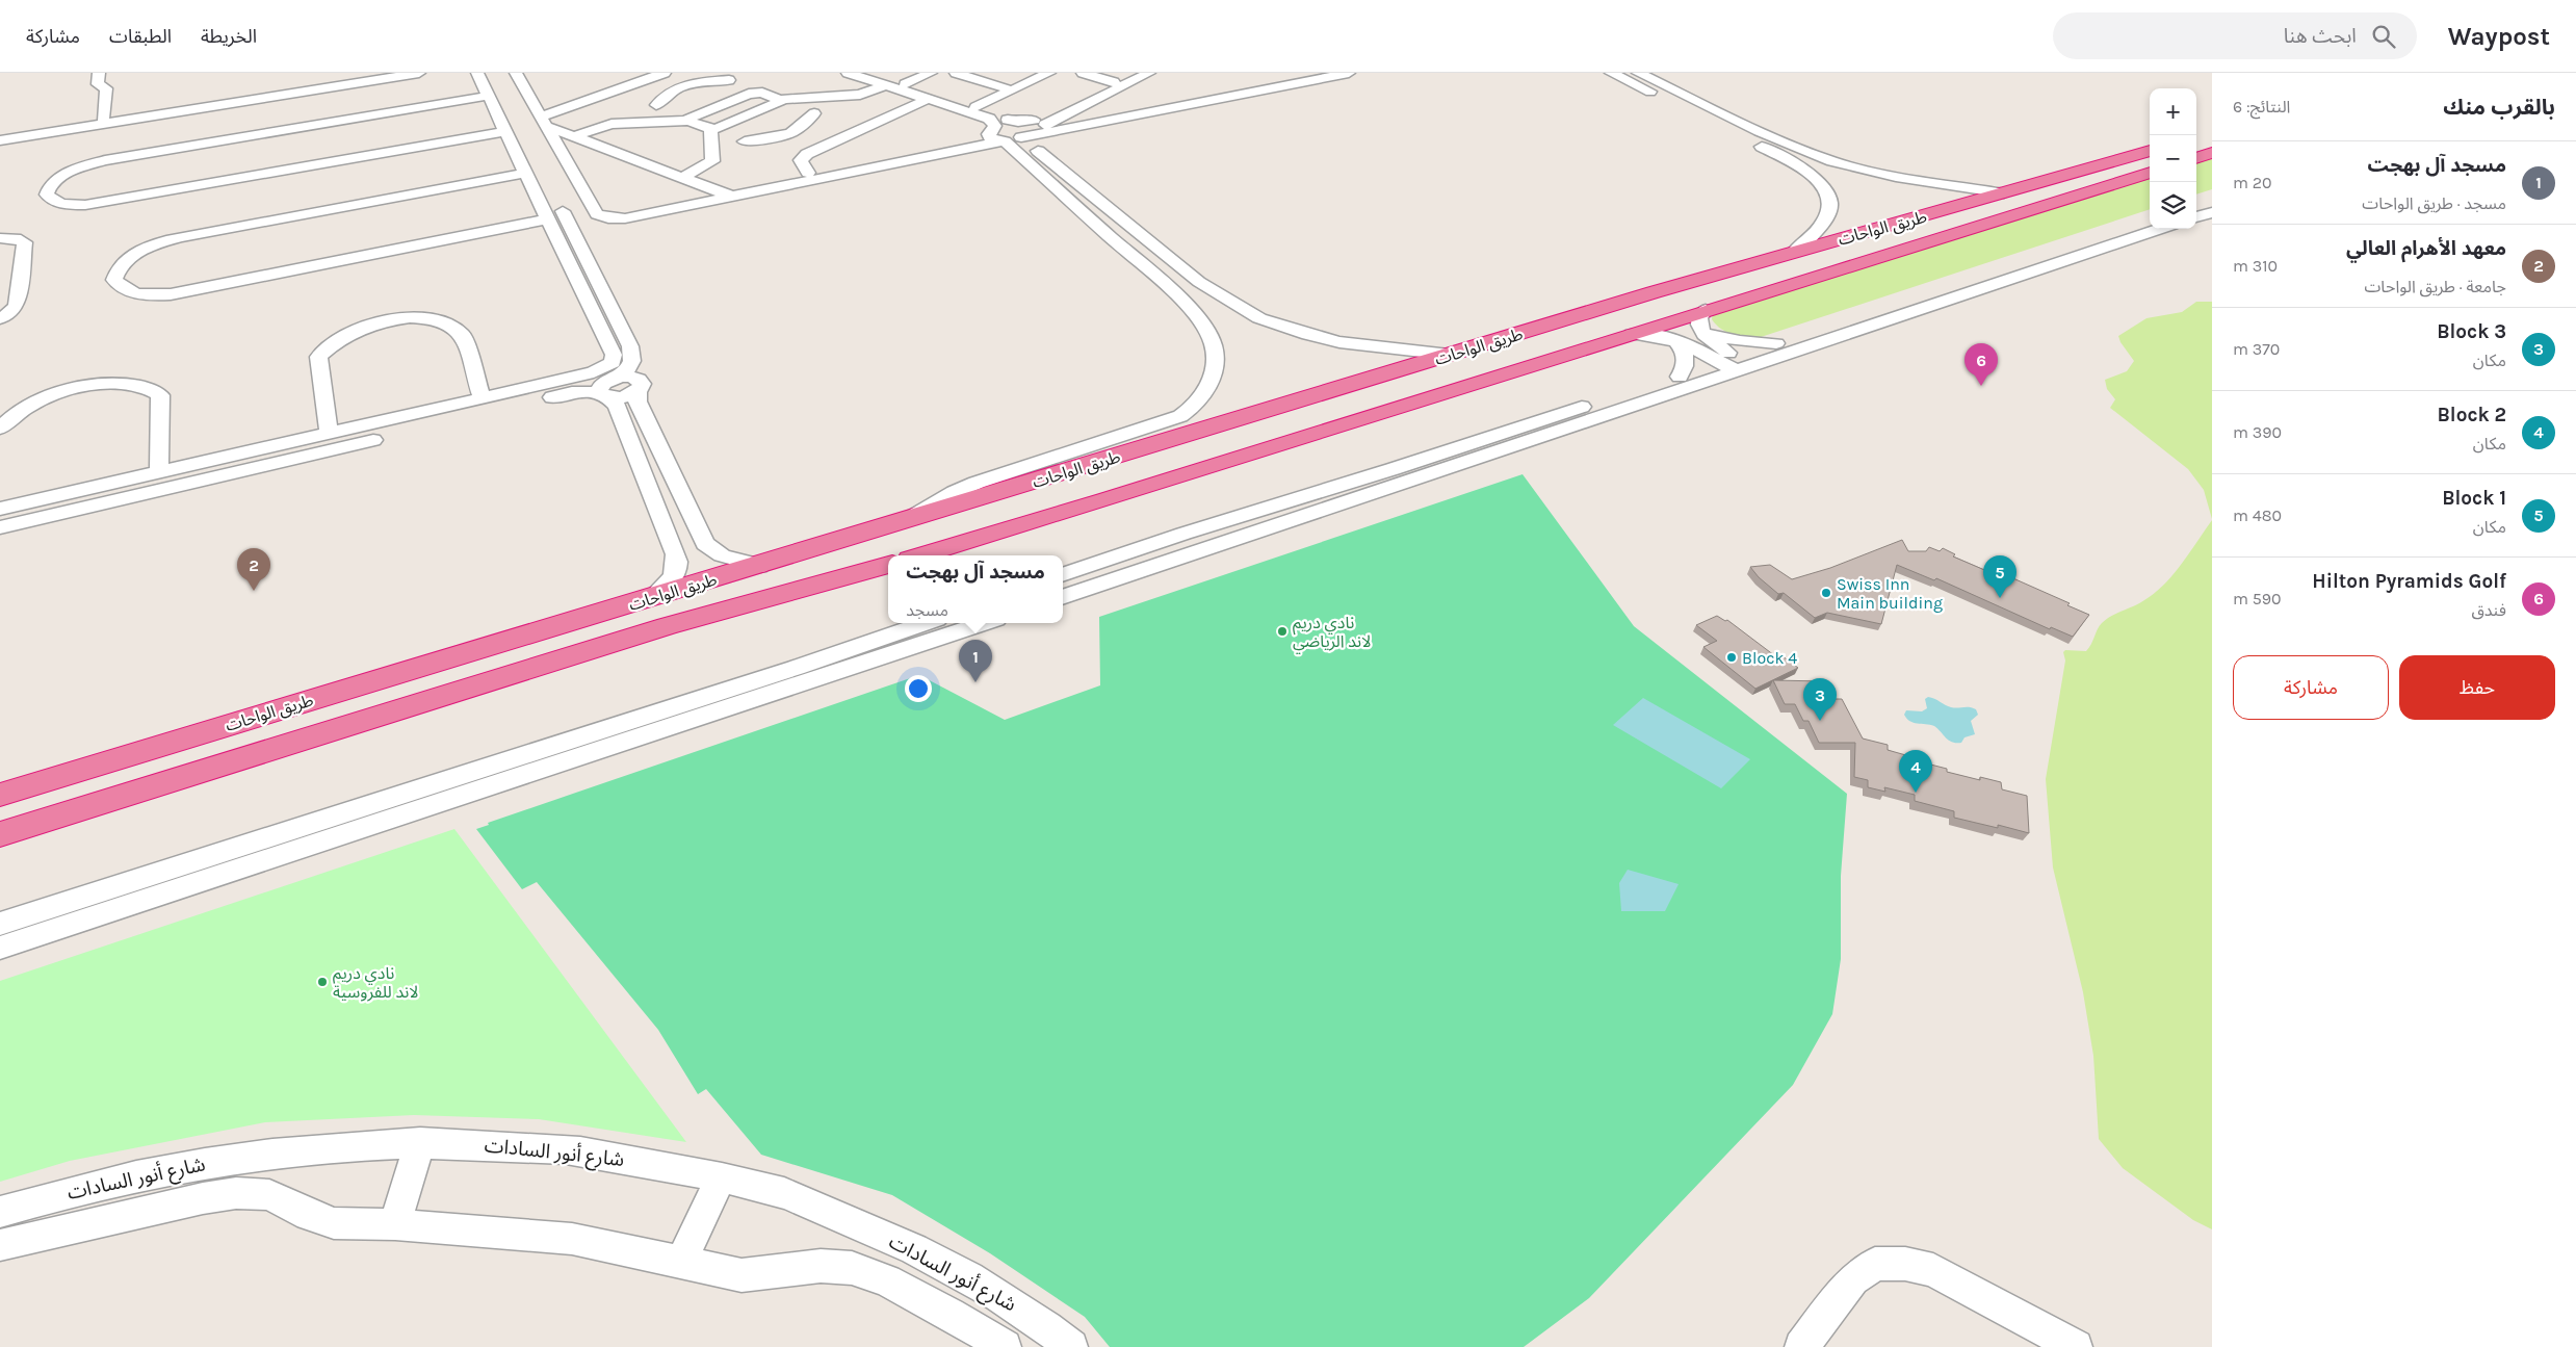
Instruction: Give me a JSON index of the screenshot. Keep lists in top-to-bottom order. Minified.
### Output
{"streets":{"highway":["طريق الواحات"],"street":["شارع أنور السادات"]},"places":["Swiss Inn Main building","نادي دريم لاند الرياضي","Block 4","نادي دريم لاند للفروسية"],"page":{"header":"Waypost","search":"ابحث هنا","nav":["الخريطة","الطبقات","مشاركة"],"heading":["بالقرب منك","النتائج: 6"],"map_buttons":["+","−"],"list":[{"mark":"1","name":"مسجد آل بهجت","note":"مسجد · طريق الواحات","value":"20 m"},{"mark":"2","name":"معهد الأهرام العالي","note":"جامعة · طريق الواحات","value":"310 m"},{"mark":"3","name":"Block 3","note":"مكان","value":"370 m"},{"mark":"4","name":"Block 2","note":"مكان","value":"390 m"},{"mark":"5","name":"Block 1","note":"مكان","value":"480 m"},{"mark":"6","name":"Hilton Pyramids Golf","note":"فندق","value":"590 m"}],"pins":["6","2","5","1","3","4"],"popup":["مسجد آل بهجت","مسجد"],"buttons":["حفظ","مشاركة"]}}
